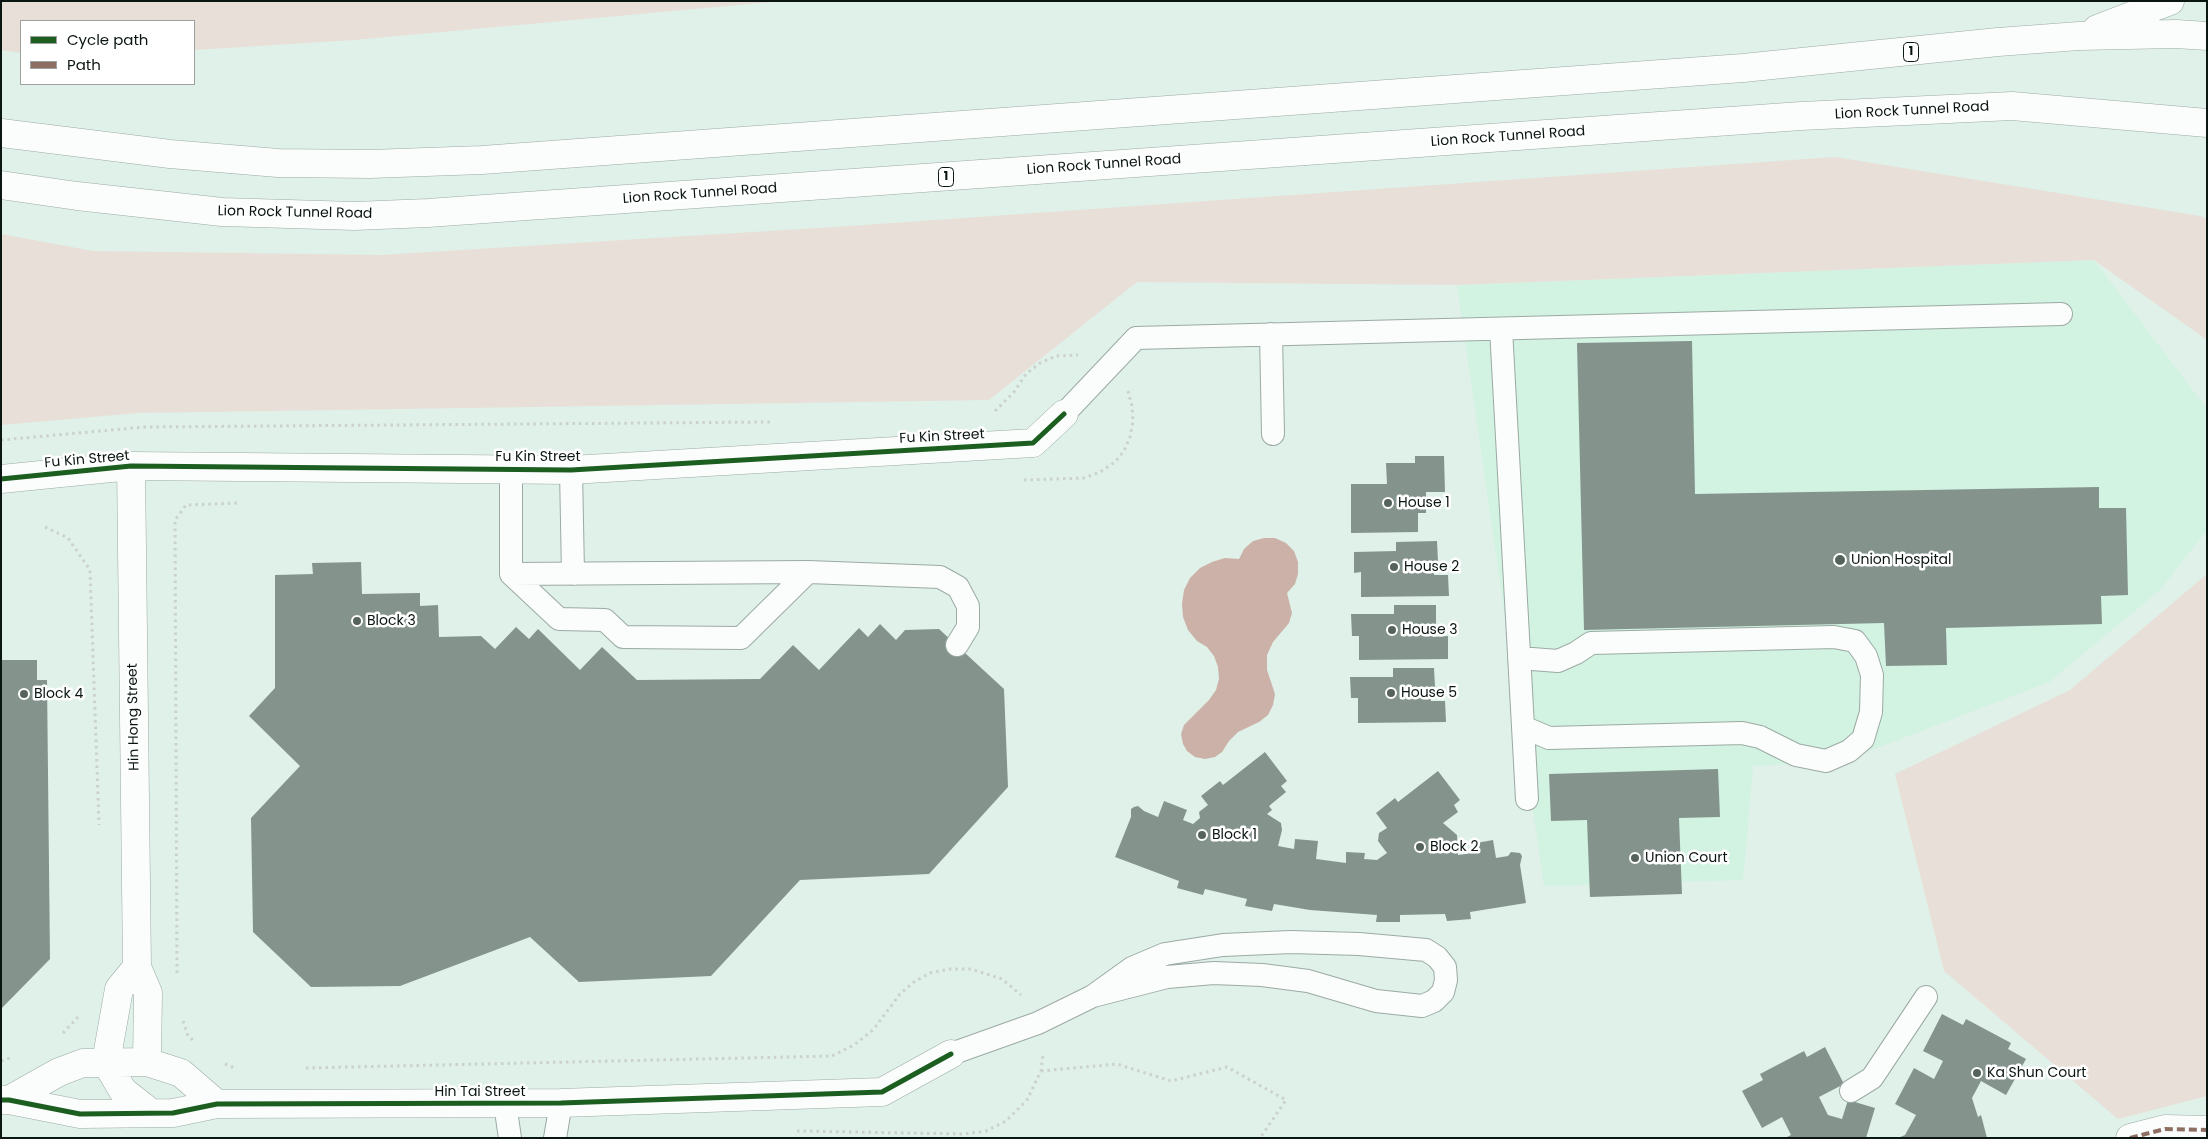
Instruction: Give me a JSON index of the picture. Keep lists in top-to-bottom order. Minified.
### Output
{"streets":{"main road":["1","Lion Rock Tunnel Road","Fu Kin Street","Hin Hong Street","Hin Tai Street"]},"crossings":[["Fu Kin Street","Hin Hong Street"],["Hin Hong Street","Hin Tai Street"]],"places":["House 1","Union Hospital","House 2","Block 3","House 3","House 5","Block 4","Block 1","Block 2","Union Court","Ka Shun Court"],"legend":["Cycle path","Path"]}
